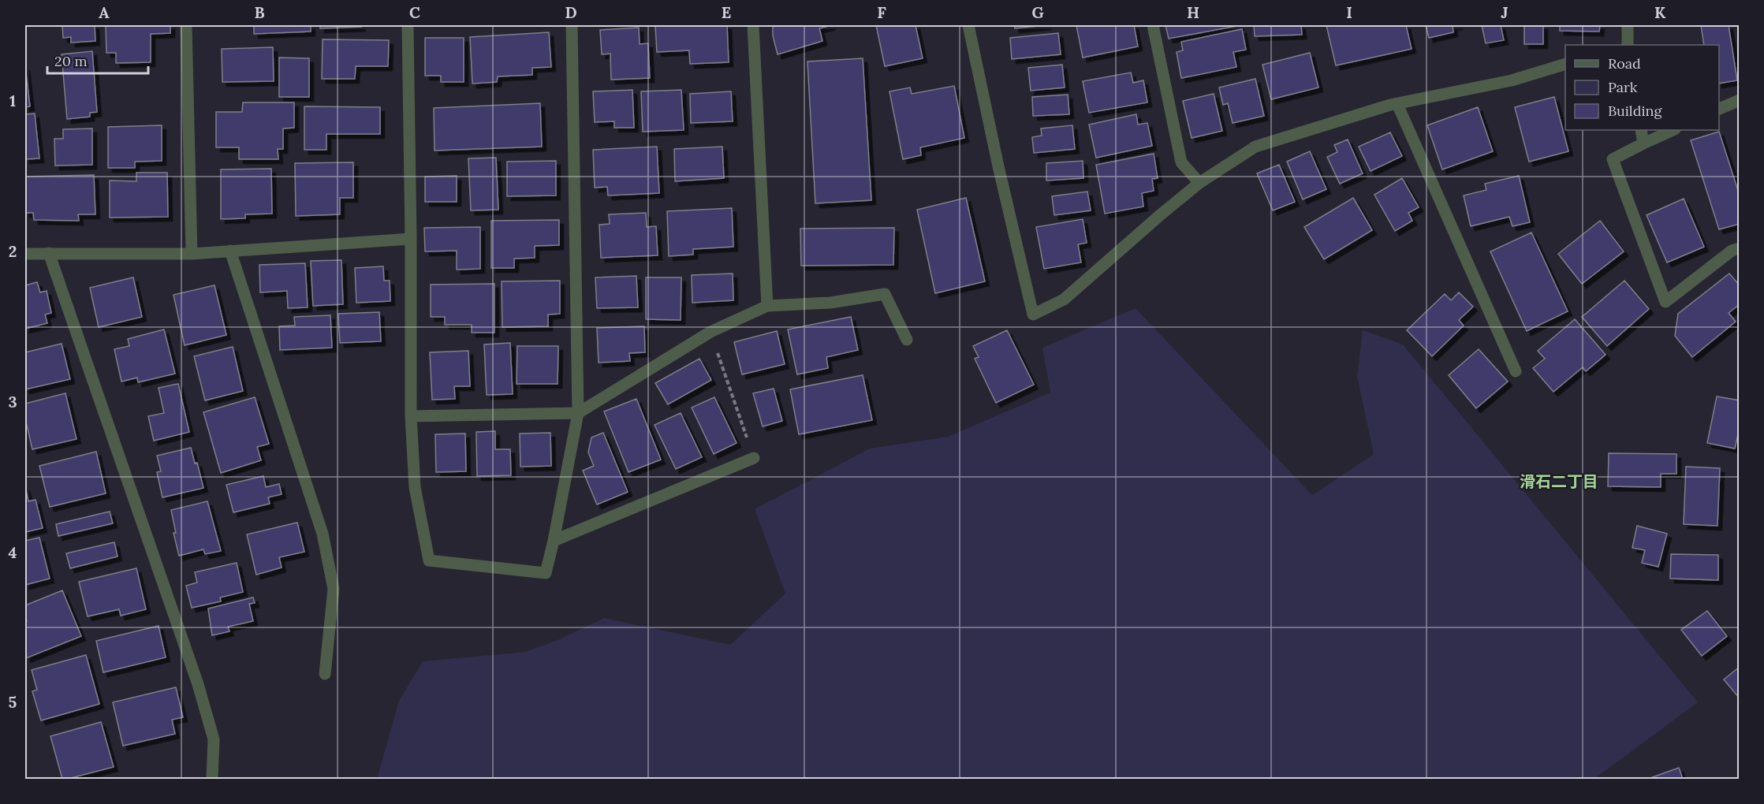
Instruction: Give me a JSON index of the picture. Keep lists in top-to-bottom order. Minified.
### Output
{"districts":["滑石二丁目"],"legend":["Road","Park","Building"],"scale_bar":"20 m","grid":{"columns":["A","B","C","D","E","F","G","H","I","J","K"],"rows":["1","2","3","4","5"]}}
